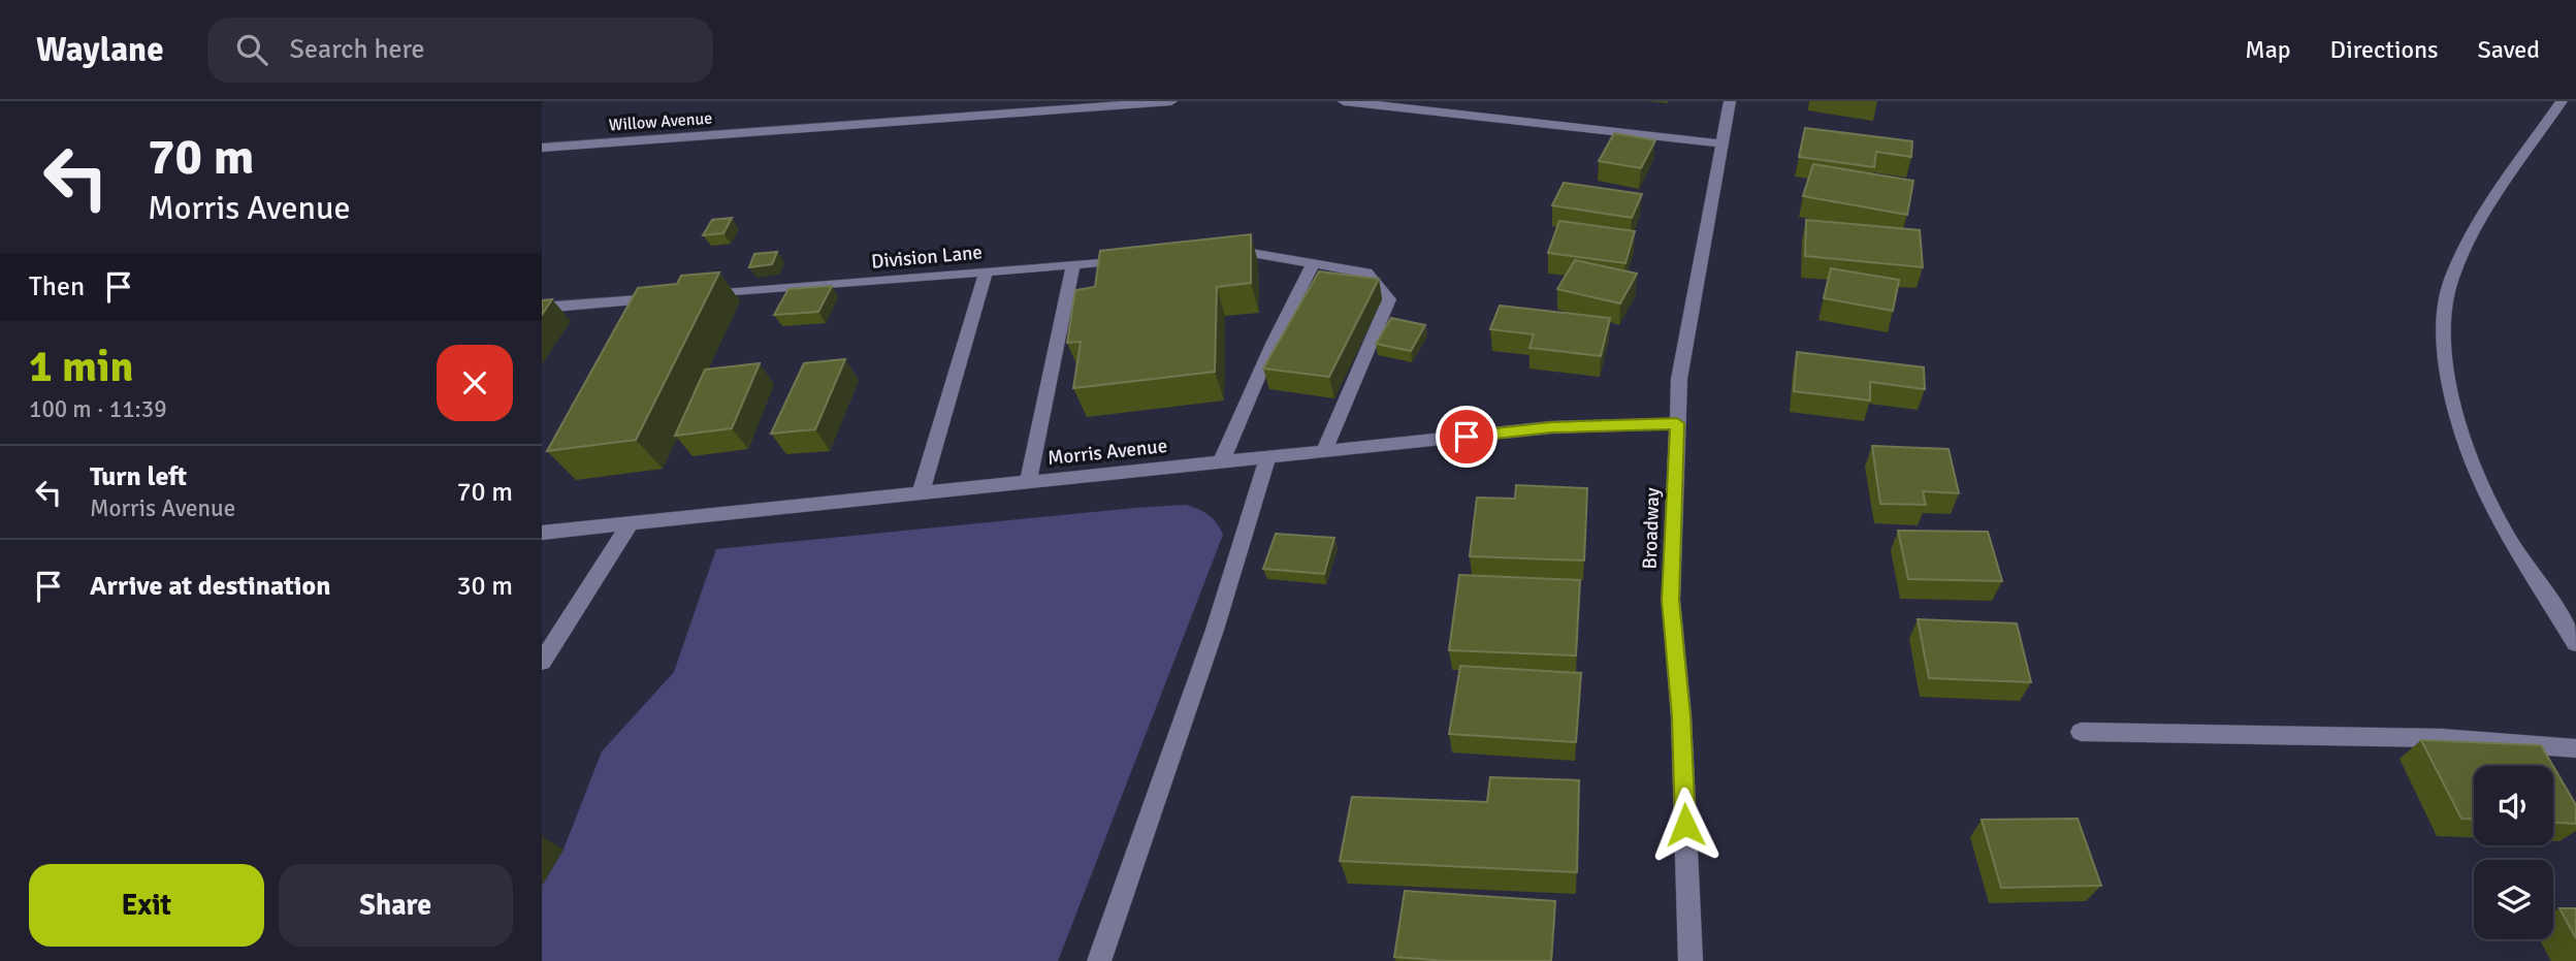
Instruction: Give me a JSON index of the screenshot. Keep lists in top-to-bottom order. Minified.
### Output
{"streets":{"street":["Willow Avenue","Division Lane","Morris Avenue","Broadway"]},"crossings":[["Morris Avenue","Broadway"]],"page":{"header":"Waylane","search":"Search here","nav":["Map","Directions","Saved"],"turn":["70 m","Morris Avenue"],"then":"Then","heading":["1 min","100 m · 11:39"],"list":[{"name":"Turn left","note":"Morris Avenue","value":"70 m"},{"name":"Arrive at destination","value":"30 m"}],"buttons":["Exit","Share"]}}
